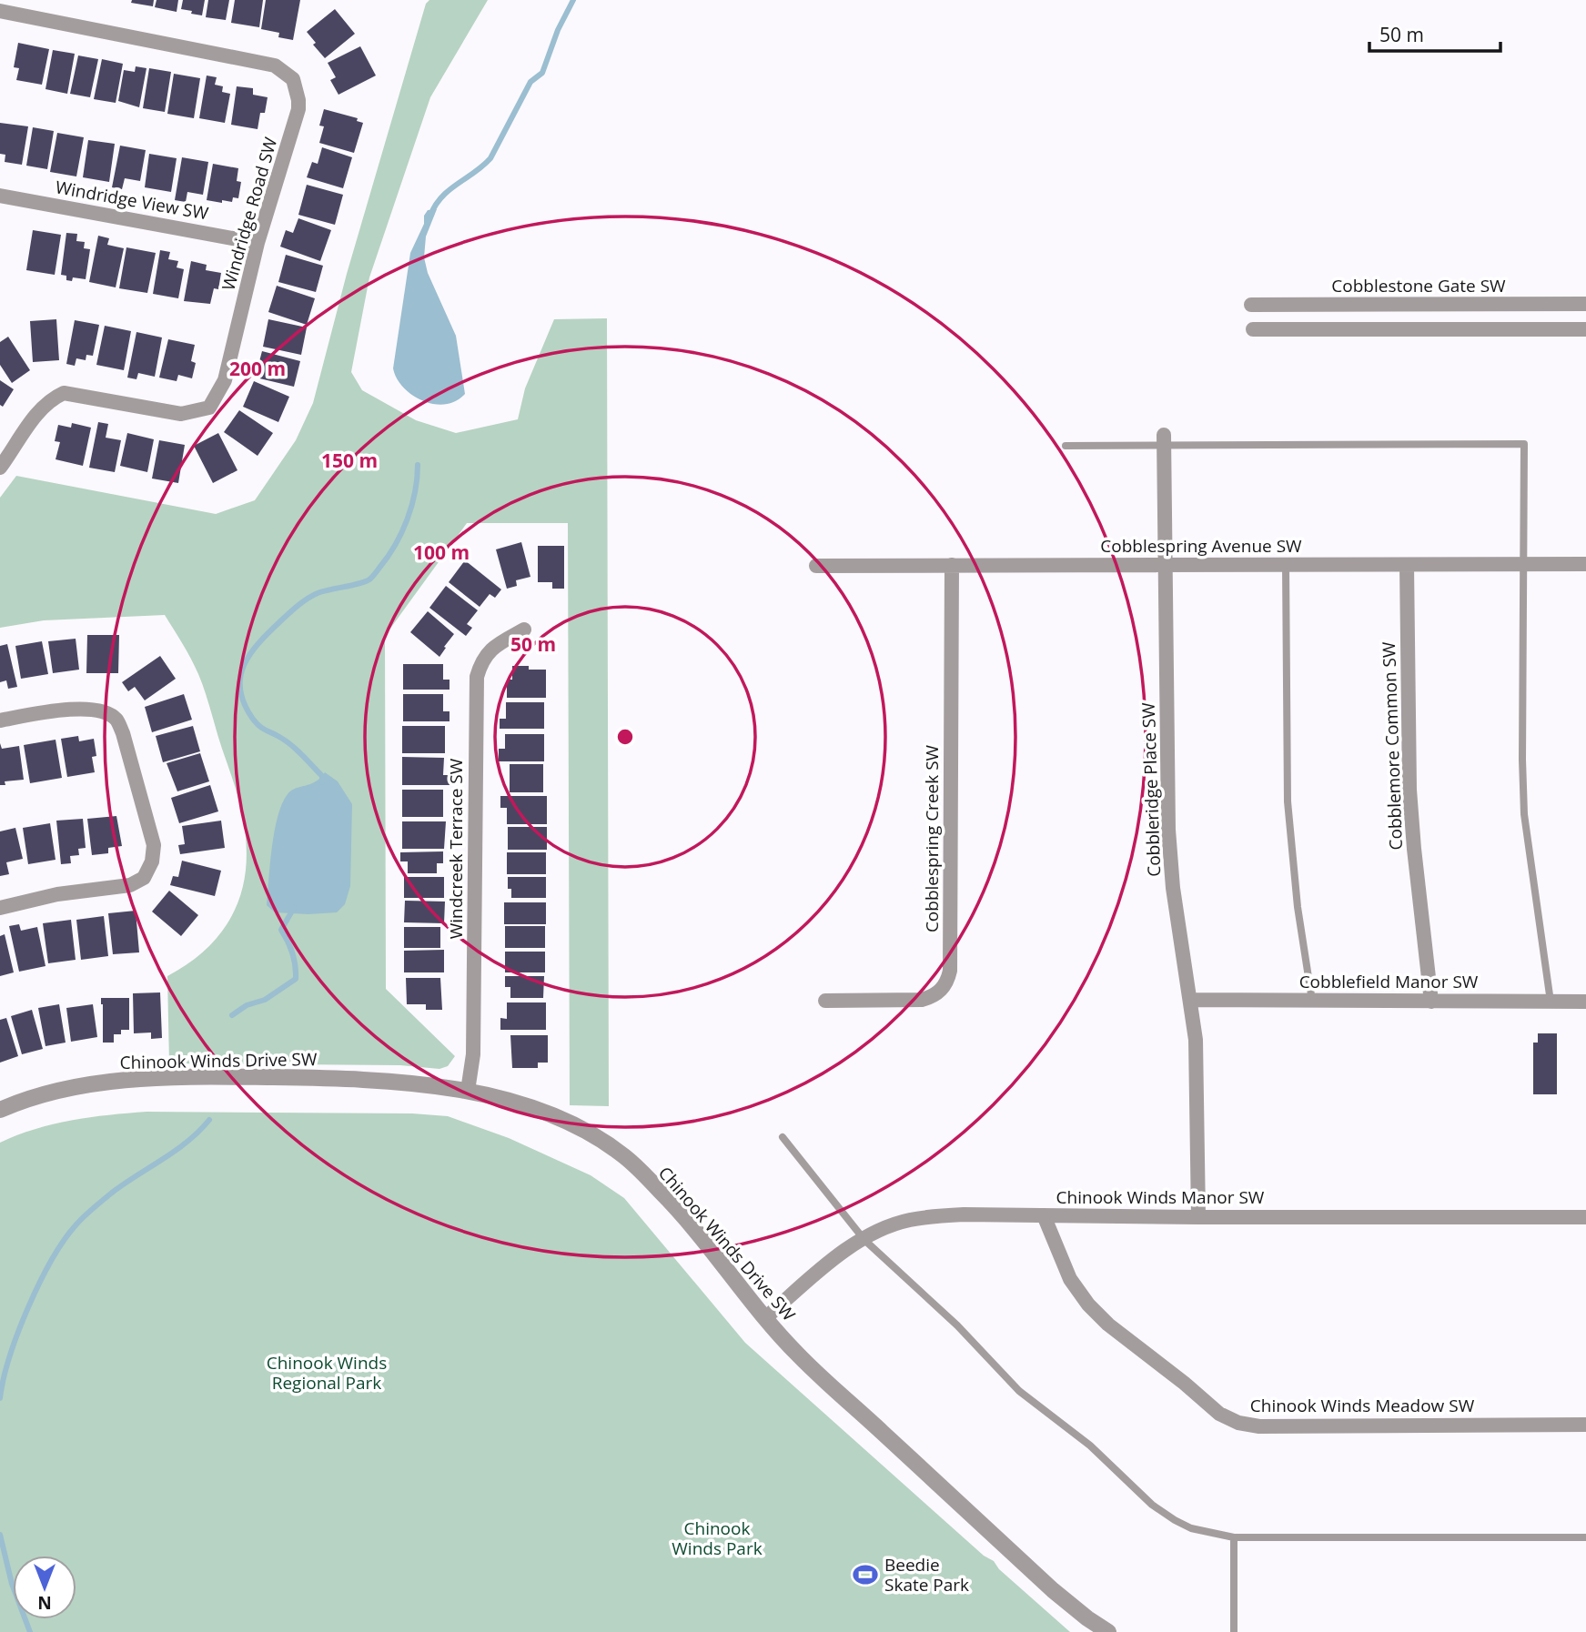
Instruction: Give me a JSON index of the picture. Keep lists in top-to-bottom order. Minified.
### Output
{"streets":{"street":["Windridge View SW","Windridge Road SW","Cobblestone Gate SW","Cobblespring Avenue SW","Cobblemore Common SW","Cobbleridge Place SW","Cobblespring Creek SW","Windcreek Terrace SW","Cobblefield Manor SW","Chinook Winds Drive SW","Chinook Winds Manor SW","Chinook Winds Meadow SW"]},"crossings":[["Windridge View SW","Windridge Road SW"],["Cobblespring Avenue SW","Cobblemore Common SW"],["Cobblespring Avenue SW","Cobbleridge Place SW"],["Cobblespring Avenue SW","Cobblespring Creek SW"],["Cobblemore Common SW","Cobblefield Manor SW"],["Cobbleridge Place SW","Cobblefield Manor SW"],["Cobbleridge Place SW","Chinook Winds Manor SW"],["Windcreek Terrace SW","Chinook Winds Drive SW"],["Chinook Winds Drive SW","Chinook Winds Manor SW"],["Chinook Winds Manor SW","Chinook Winds Meadow SW"]],"parks":["Chinook Winds Regional Park","Chinook Winds Park"],"places":{"sports":["Beedie Skate Park"]},"scale_bar":"50 m","north":"bottom","rings":["200 m","150 m","100 m","50 m"]}
